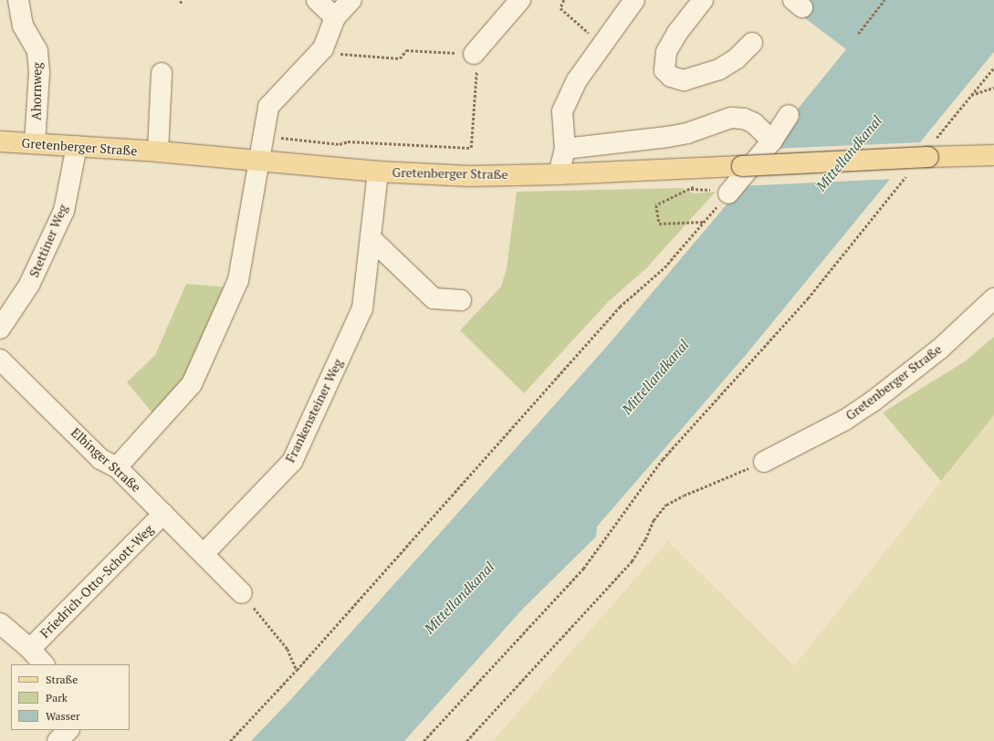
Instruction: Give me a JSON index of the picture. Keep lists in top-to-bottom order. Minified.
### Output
{"streets":{"main road":["Gretenberger Straße"],"street":["Ahornweg","Stettiner Weg","Frankensteiner Weg","Elbinger Straße","Friedrich-Otto-Schott-Weg"]},"crossings":[["Ahornweg","Gretenberger Straße"],["Gretenberger Straße","Stettiner Weg"],["Gretenberger Straße","Frankensteiner Weg"],["Frankensteiner Weg","Elbinger Straße"],["Elbinger Straße","Friedrich-Otto-Schott-Weg"]],"water":["Mittellandkanal"],"legend":["Straße","Park","Wasser"]}
